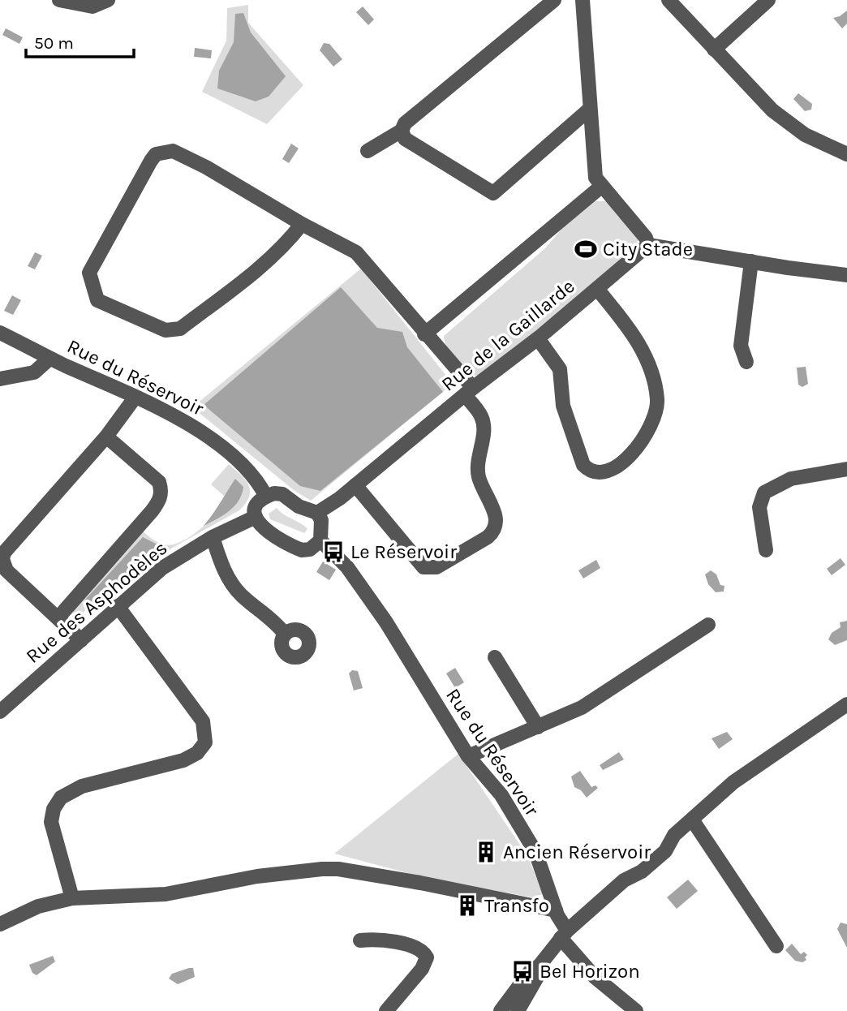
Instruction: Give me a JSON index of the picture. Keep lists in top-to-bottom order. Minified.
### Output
{"streets":{"street":["Rue de la Gaillarde","Rue du Réservoir","Rue des Asphodèles"]},"places":{"sports":["City Stade"],"bus stop":["Le Réservoir","Bel Horizon"],"building":["Ancien Réservoir","Transfo"]},"scale_bar":"50 m"}
